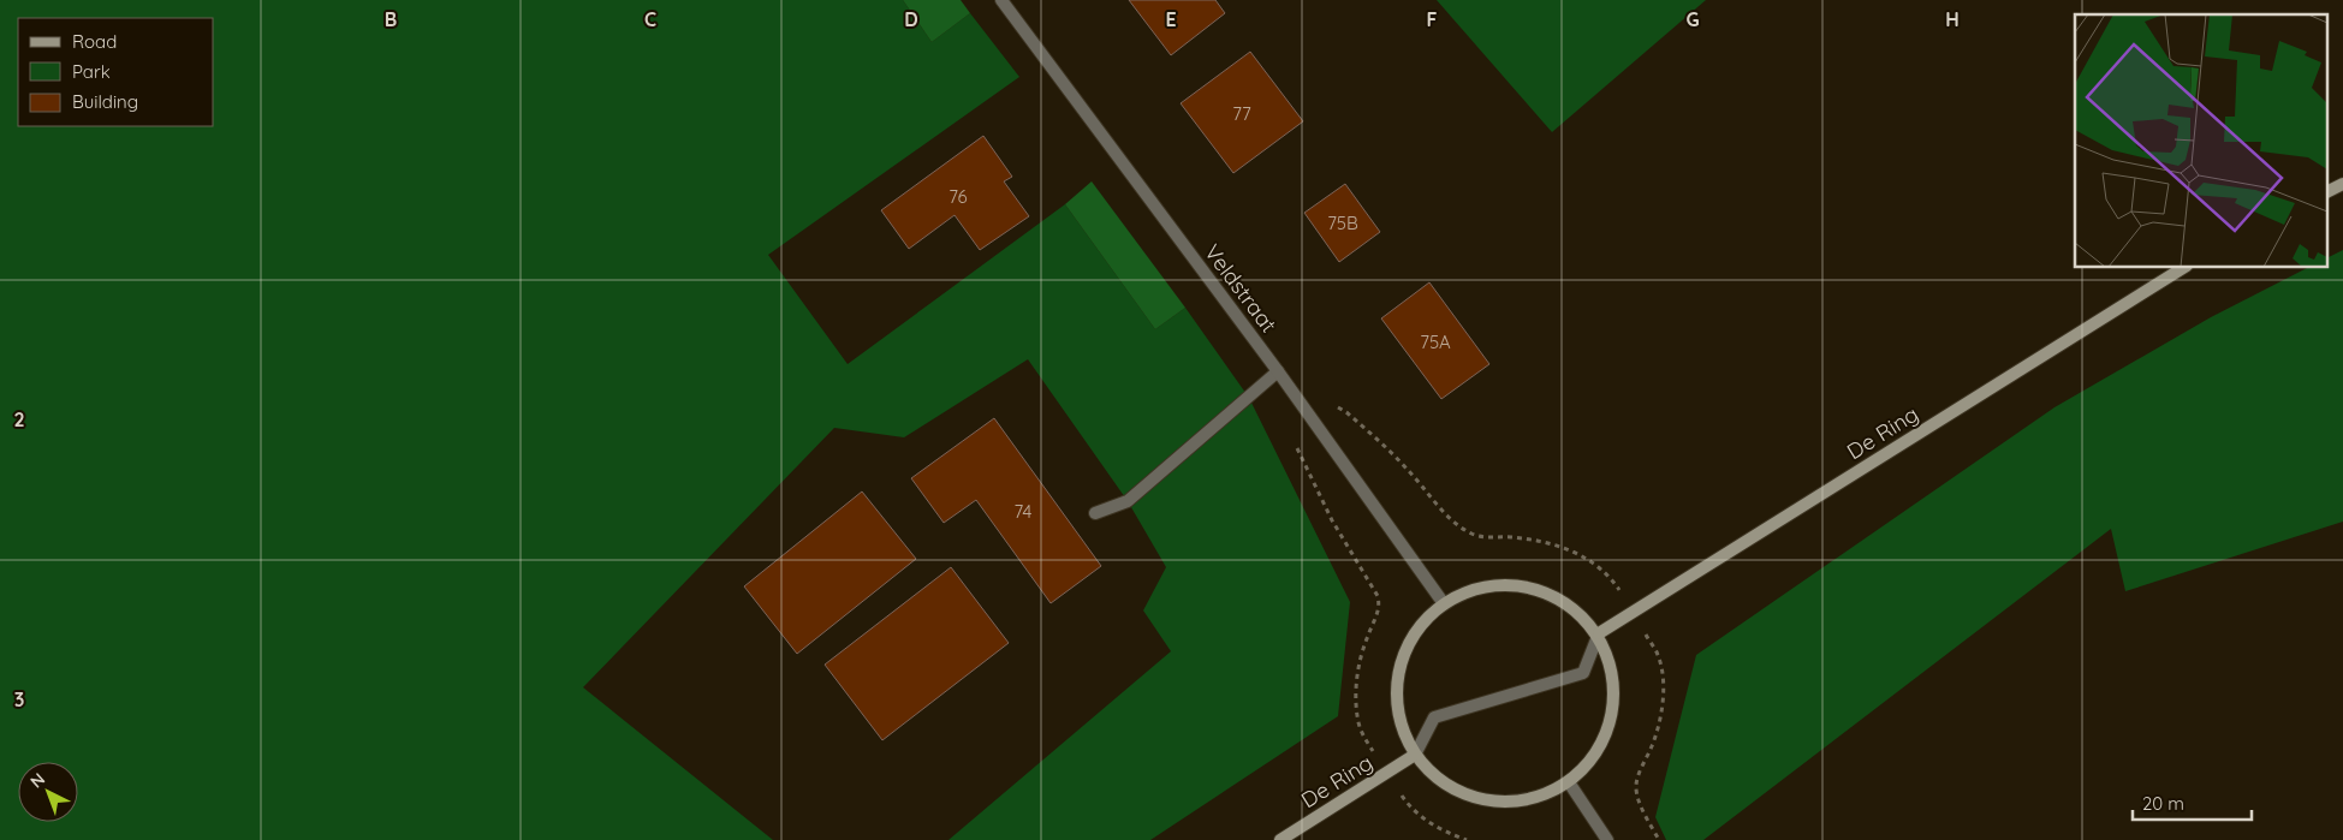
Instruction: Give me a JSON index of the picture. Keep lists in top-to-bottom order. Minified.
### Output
{"streets":{"main road":["De Ring"],"street":["Veldstraat"]},"house_numbers":["77","76","75B","75A","74"],"legend":["Road","Park","Building"],"scale_bar":"20 m","north":"top left","grid":{"columns":["B","C","D","E","F","G","H"],"rows":["2","3"]}}
